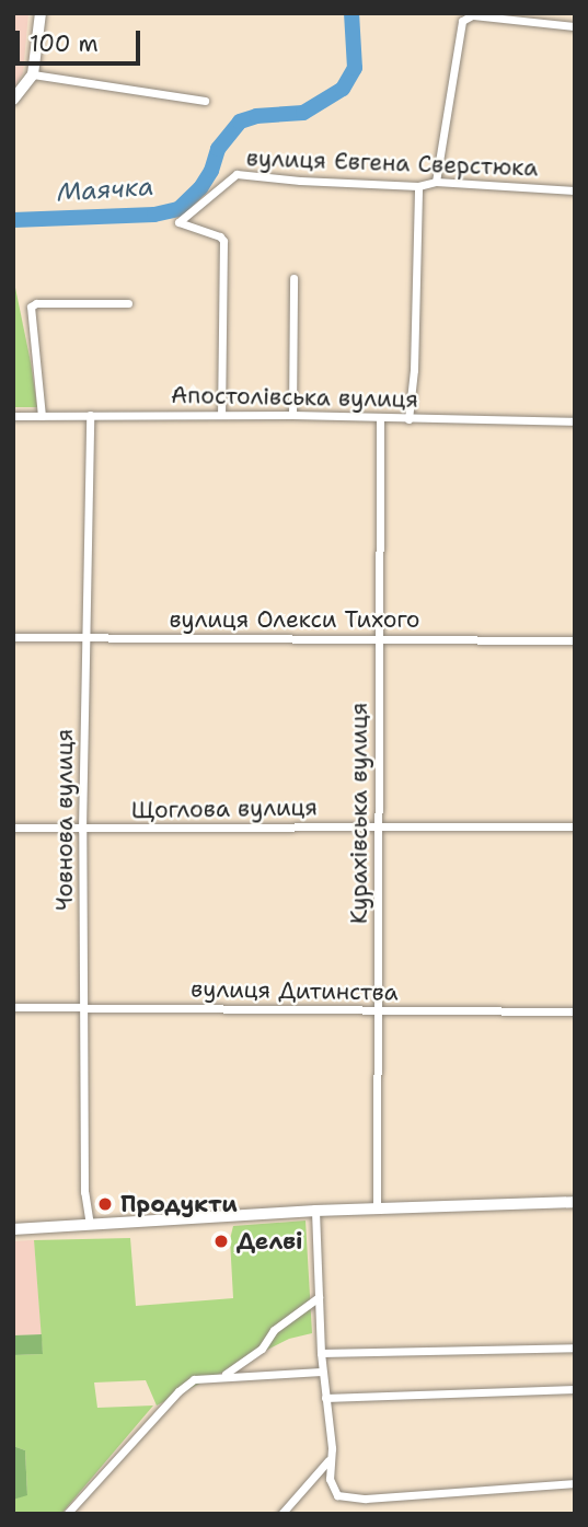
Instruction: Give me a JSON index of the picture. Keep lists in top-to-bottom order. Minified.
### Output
{"streets":{"street":["вулиця Євгена Сверстюка","Апостолівська вулиця","вулиця Олекси Тихого","Щоглова вулиця","Курахівська вулиця","Човнова вулиця","вулиця Дитинства"]},"crossings":[["вулиця Євгена Сверстюка","Апостолівська вулиця"],["Апостолівська вулиця","Курахівська вулиця"],["Апостолівська вулиця","Човнова вулиця"],["вулиця Олекси Тихого","Курахівська вулиця"],["вулиця Олекси Тихого","Човнова вулиця"],["Щоглова вулиця","Курахівська вулиця"],["Щоглова вулиця","Човнова вулиця"],["Курахівська вулиця","вулиця Дитинства"],["Човнова вулиця","вулиця Дитинства"]],"water":["Маячка"],"places":["Продукти","Делві"],"scale_bar":"100 m"}
